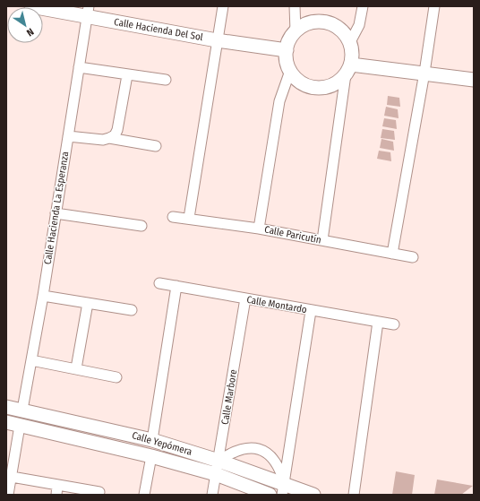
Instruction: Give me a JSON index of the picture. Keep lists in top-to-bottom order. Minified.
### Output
{"streets":{"main road":["Calle Hacienda Del Sol","Calle Yepómera"],"street":["Calle Hacienda La Esperanza","Calle Paricutín","Calle Montardo","Calle Marbore"]},"crossings":[["Calle Hacienda Del Sol","Calle Hacienda La Esperanza"],["Calle Hacienda La Esperanza","Calle Yepómera"],["Calle Montardo","Calle Marbore"],["Calle Marbore","Calle Yepómera"]],"north":"bottom right"}
